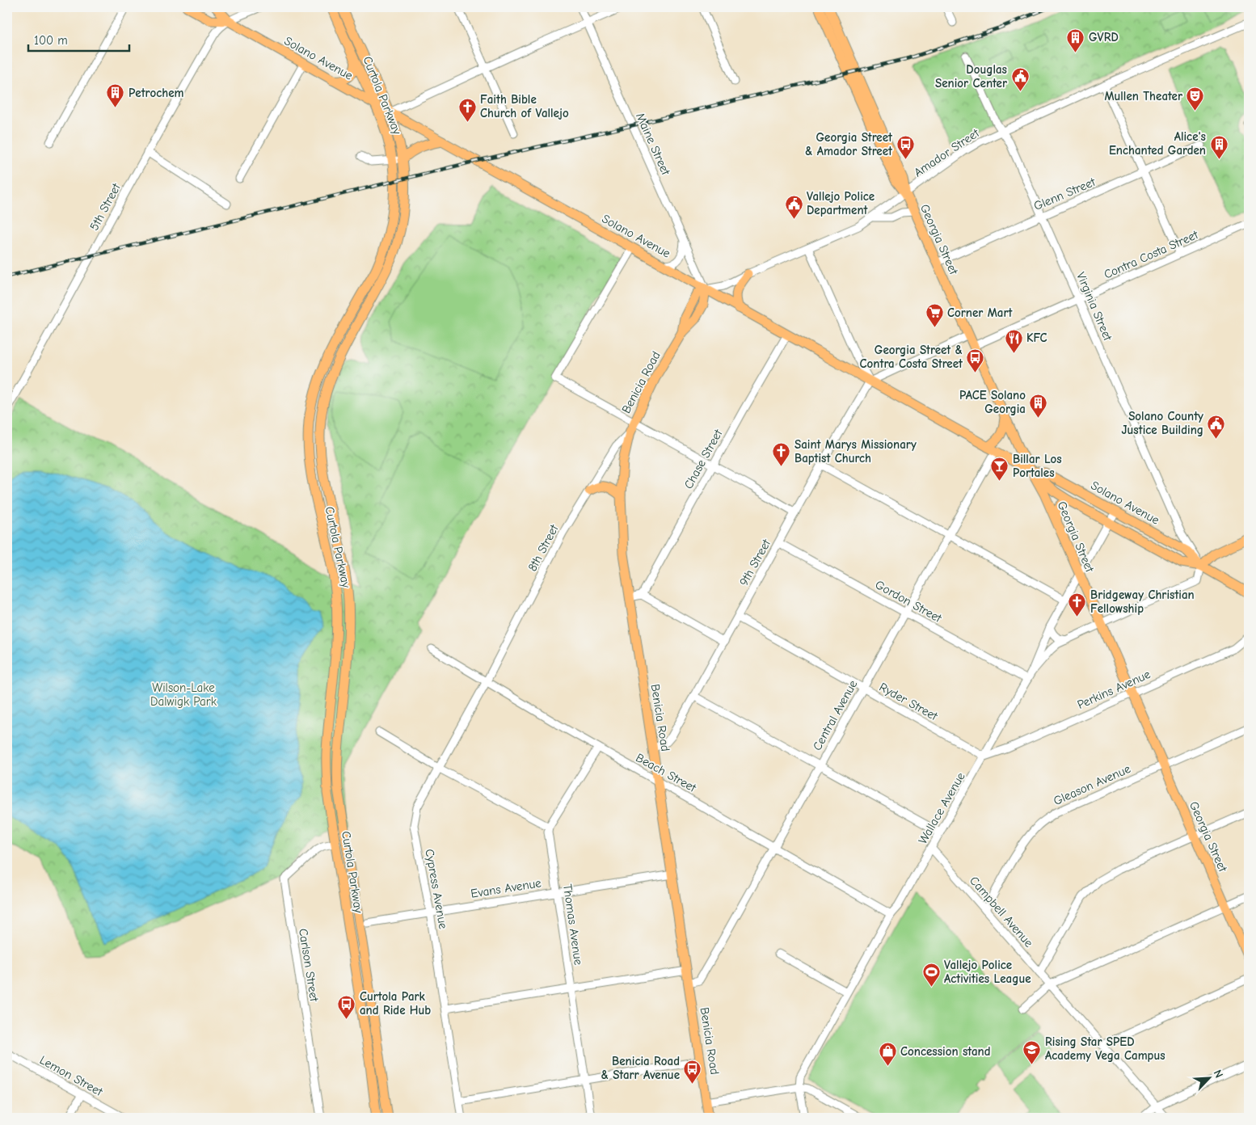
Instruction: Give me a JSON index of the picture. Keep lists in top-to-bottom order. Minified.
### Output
{"streets":{"main road":["Solano Avenue","Curtola Parkway","Georgia Street","Benicia Road"],"street":["Maine Street","Amador Street","Glenn Street","5th Street","Contra Costa Street","Virginia Street","Chase Street","8th Street","9th Street","Gordon Street","Perkins Avenue","Ryder Street","Central Avenue","Beach Street","Gleason Avenue","Wallace Avenue","Evans Avenue","Cypress Avenue","Campbell Avenue","Thomas Avenue","Carlson Street","Lemon Street"]},"crossings":[["Solano Avenue","Curtola Parkway"],["Solano Avenue","Maine Street"],["Solano Avenue","Amador Street"],["Solano Avenue","5th Street"],["Solano Avenue","Georgia Street"],["Solano Avenue","Virginia Street"],["Solano Avenue","Benicia Road"],["Solano Avenue","Chase Street"],["Solano Avenue","9th Street"],["Solano Avenue","Central Avenue"],["Solano Avenue","Wallace Avenue"],["Curtola Parkway","Carlson Street"],["Maine Street","Amador Street"],["Maine Street","Benicia Road"],["Amador Street","Georgia Street"],["Amador Street","Virginia Street"],["Amador Street","Benicia Road"],["Glenn Street","Georgia Street"],["Glenn Street","Virginia Street"],["Georgia Street","Contra Costa Street"],["Georgia Street","Perkins Avenue"],["Georgia Street","Gleason Avenue"],["Georgia Street","Wallace Avenue"],["Contra Costa Street","Virginia Street"],["Benicia Road","8th Street"],["Benicia Road","9th Street"],["Benicia Road","Central Avenue"],["Benicia Road","Beach Street"],["Benicia Road","Evans Avenue"],["8th Street","Beach Street"],["8th Street","Cypress Avenue"],["9th Street","Gordon Street"],["9th Street","Ryder Street"],["Gordon Street","Central Avenue"],["Gordon Street","Wallace Avenue"],["Perkins Avenue","Ryder Street"],["Perkins Avenue","Wallace Avenue"],["Ryder Street","Central Avenue"],["Ryder Street","Wallace Avenue"],["Central Avenue","Beach Street"],["Beach Street","Wallace Avenue"],["Beach Street","Cypress Avenue"],["Gleason Avenue","Campbell Avenue"],["Wallace Avenue","Campbell Avenue"],["Evans Avenue","Cypress Avenue"],["Evans Avenue","Thomas Avenue"]],"parks":["Wilson-Lake Dalwigk Park"],"places":{"building":["GVRD","Petrochem","Alice's Enchanted Garden","PACE Solano Georgia"],"public building":["Douglas Senior Center","Vallejo Police Department","Solano County Justice Building"],"theatre":["Mullen Theater"],"church":["Faith Bible Church of Vallejo","Saint Marys Missionary Baptist Church","Bridgeway Christian Fellowship"],"bus stop":["Georgia Street & Amador Street","Georgia Street & Contra Costa Street","Curtola Park and Ride Hub","Benicia Road & Starr Avenue"],"supermarket":["Corner Mart"],"restaurant":["KFC"],"bar":["Billar Los Portales"],"sports":["Vallejo Police Activities League"],"school or university":["Rising Star SPED Academy Vega Campus"],"shop":["Concession stand"]},"scale_bar":"100 m","north":"top right"}
